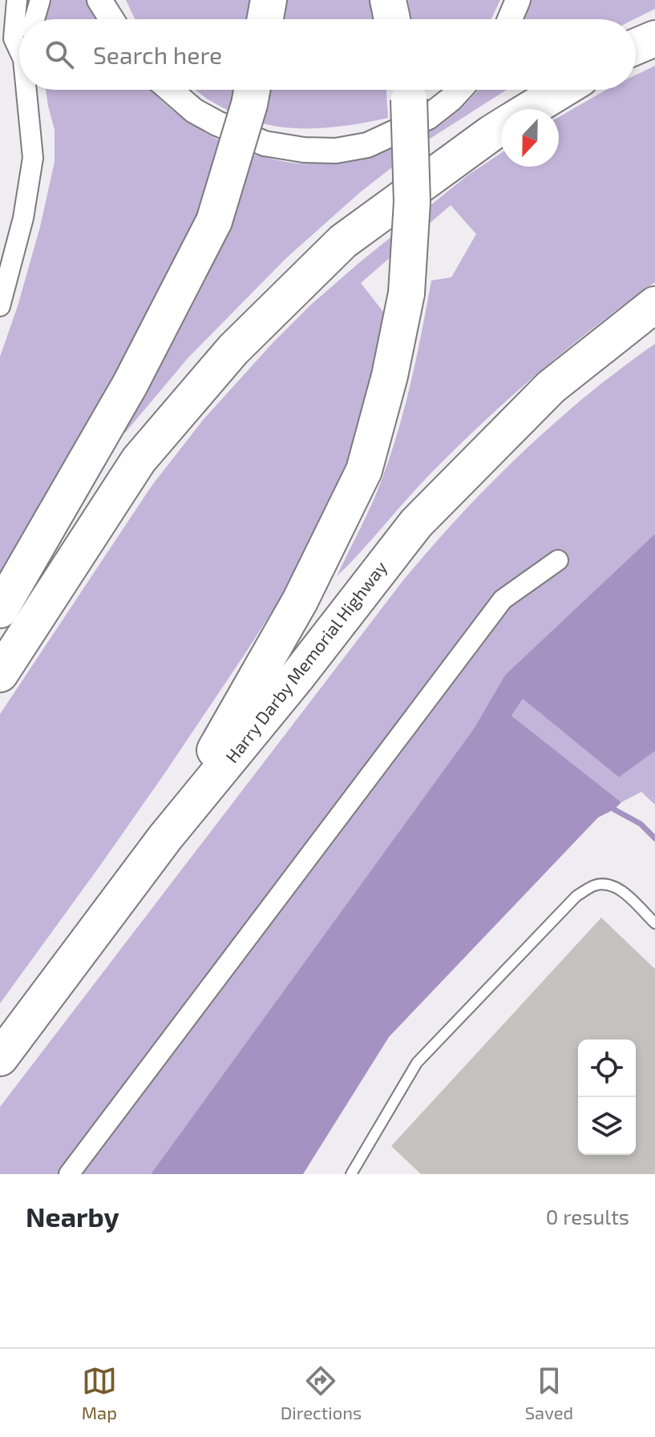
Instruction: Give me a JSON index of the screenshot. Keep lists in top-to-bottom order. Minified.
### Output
{"streets":{"highway":["Harry Darby Memorial Highway"]},"north":"bottom","page":{"search":"Search here","heading":["Nearby","0 results"],"nav":["Map","Directions","Saved"]}}
